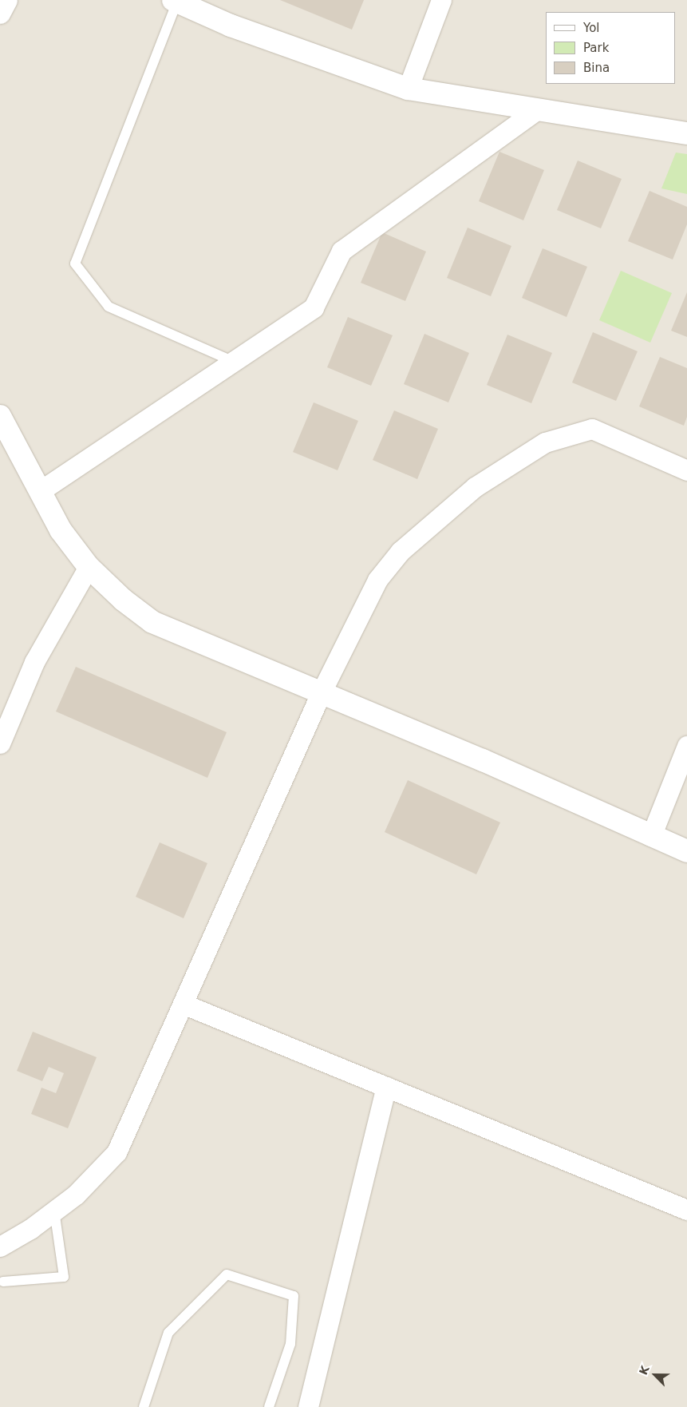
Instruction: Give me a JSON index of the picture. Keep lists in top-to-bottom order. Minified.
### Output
{"legend":["Yol","Park","Bina"],"north":"top left"}
